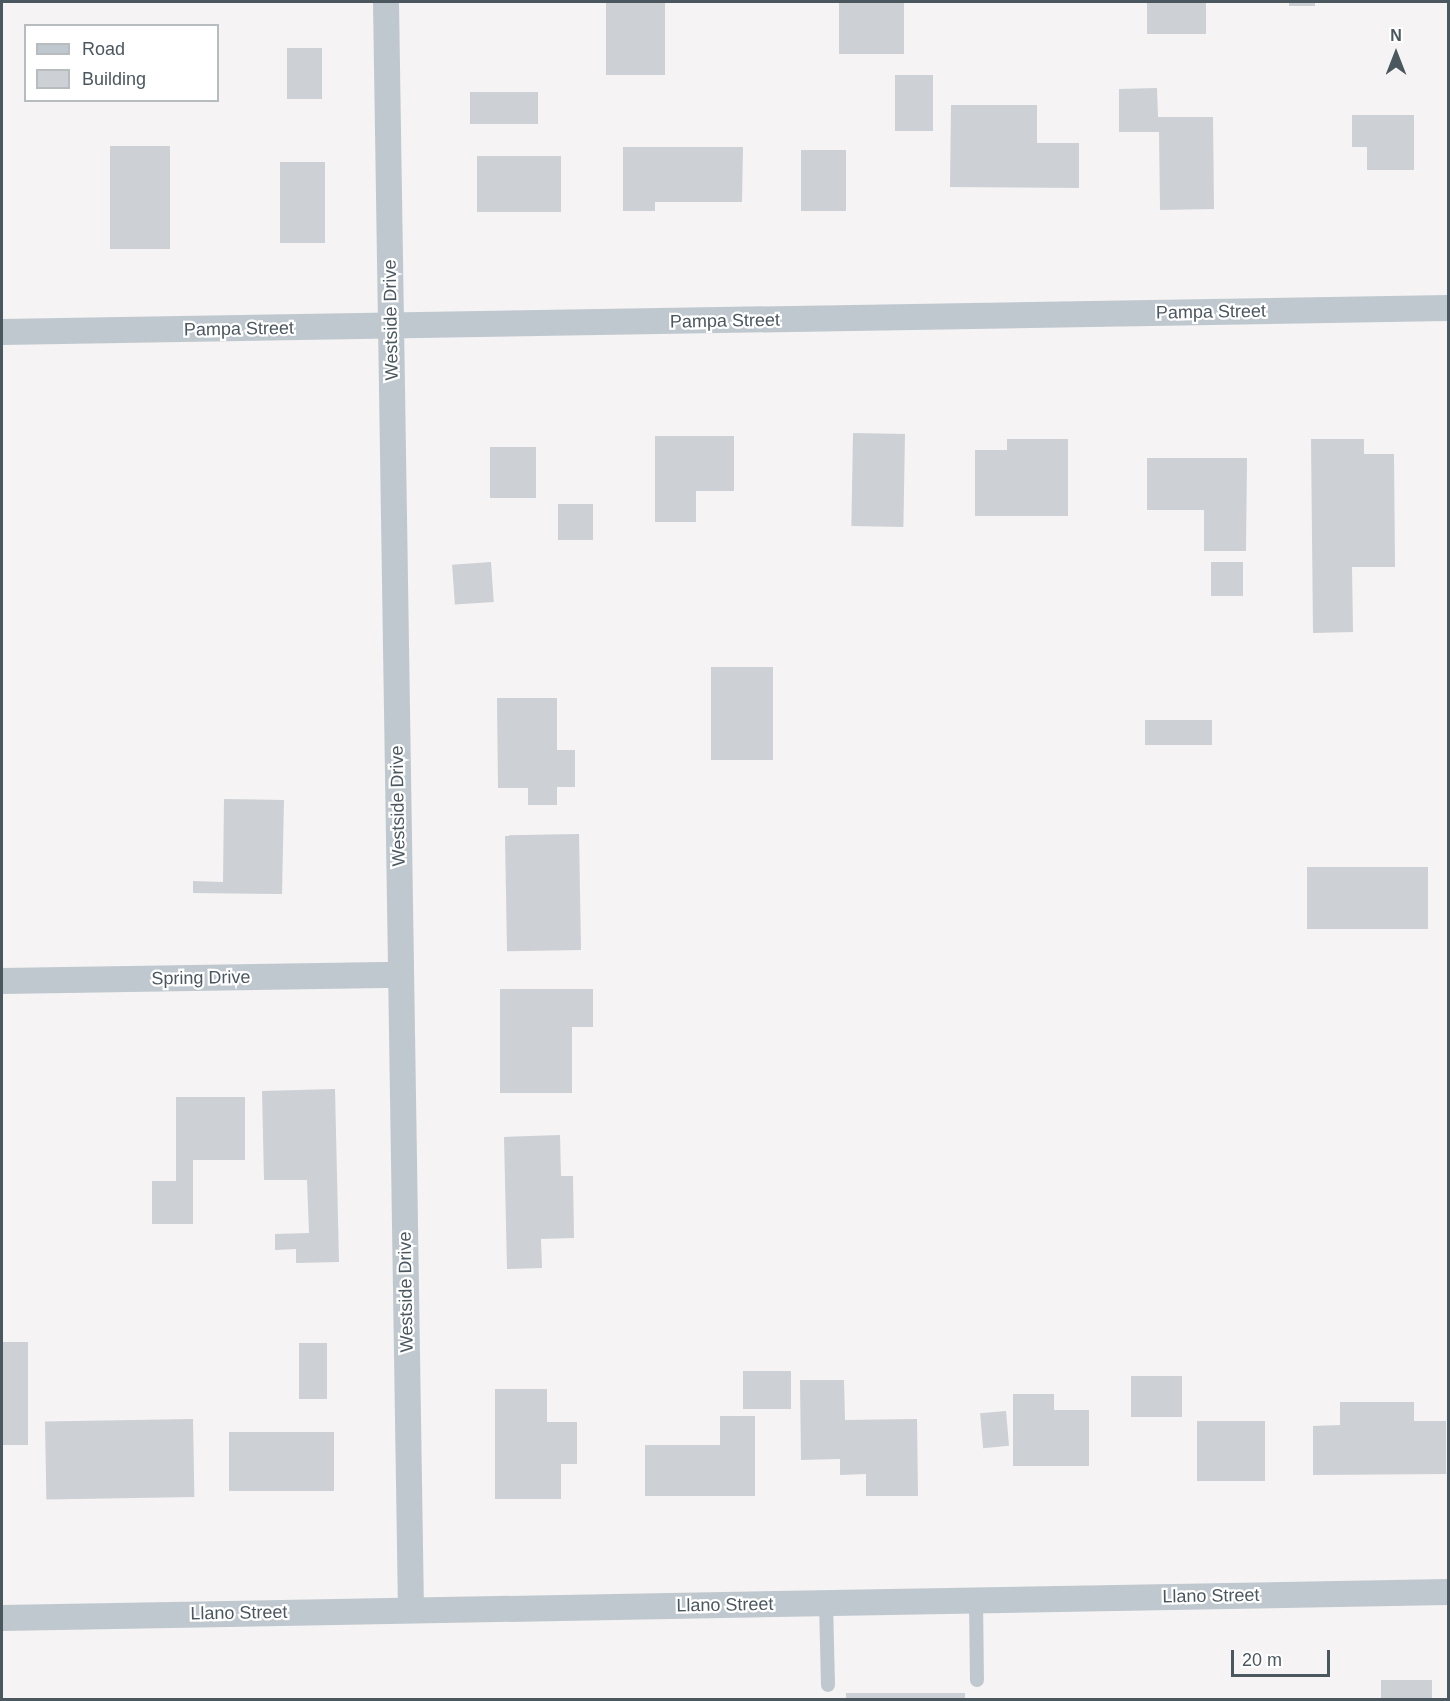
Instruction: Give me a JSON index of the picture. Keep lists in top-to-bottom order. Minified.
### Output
{"streets":{"street":["Pampa Street","Westside Drive","Spring Drive","Llano Street"]},"crossings":[["Pampa Street","Westside Drive"],["Westside Drive","Spring Drive"],["Westside Drive","Llano Street"]],"legend":["Road","Building"],"scale_bar":"20 m","north":"top"}
